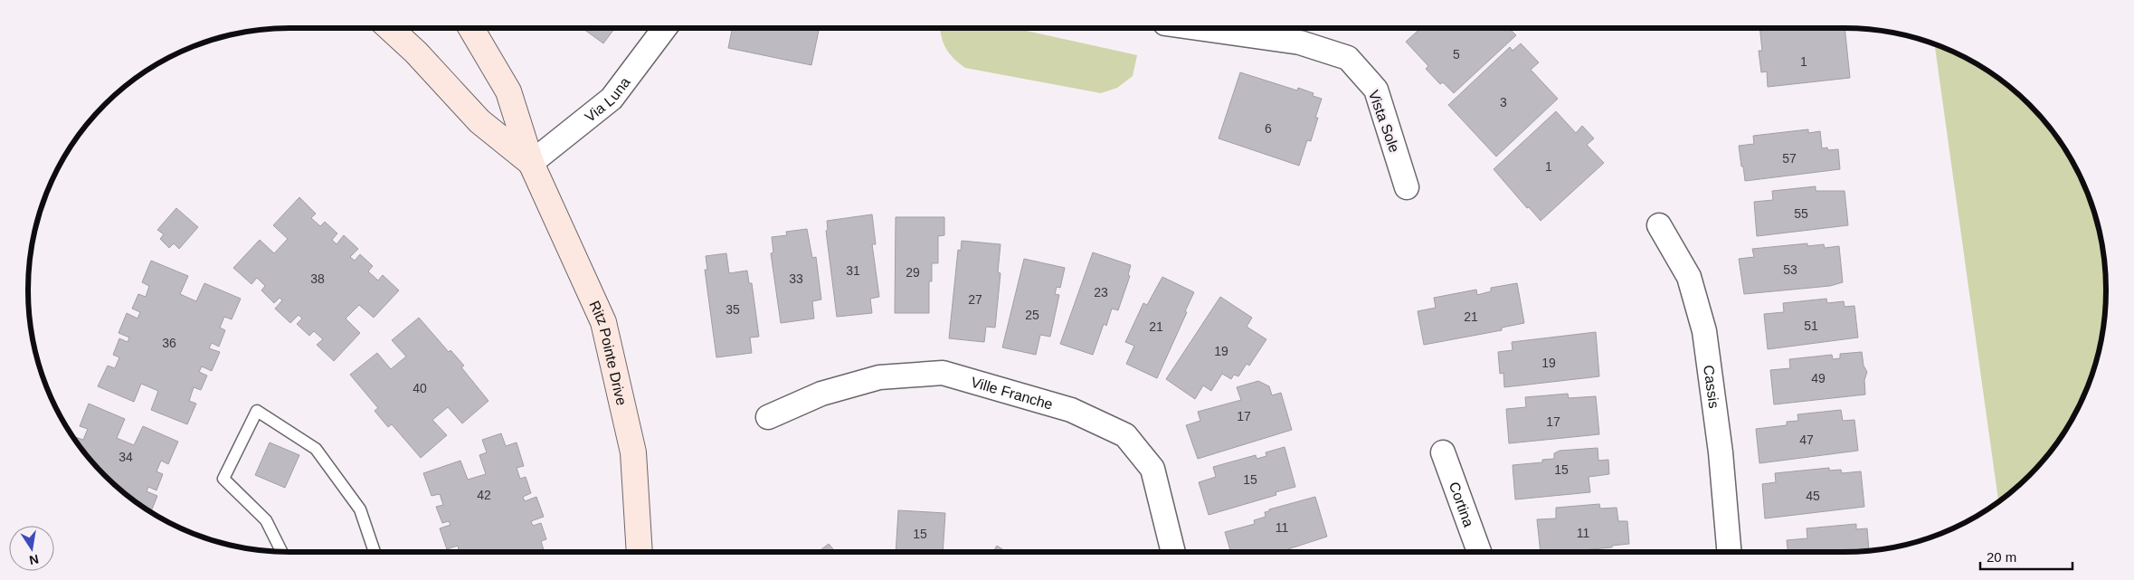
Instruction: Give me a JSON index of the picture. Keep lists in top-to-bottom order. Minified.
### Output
{"streets":{"street":["Via Luna","Vista Sole","Ritz Pointe Drive","Cassis","Ville Franche","Cortina"]},"crossings":[["Via Luna","Ritz Pointe Drive"]],"house_numbers":["5","1","3","6","57","1","55","53","31","29","38","33","23","27","35","25","21","51","21","36","19","19","49","40","17","17","47","34","15","15","42","45","11","11","15"],"scale_bar":"20 m","north":"bottom"}
